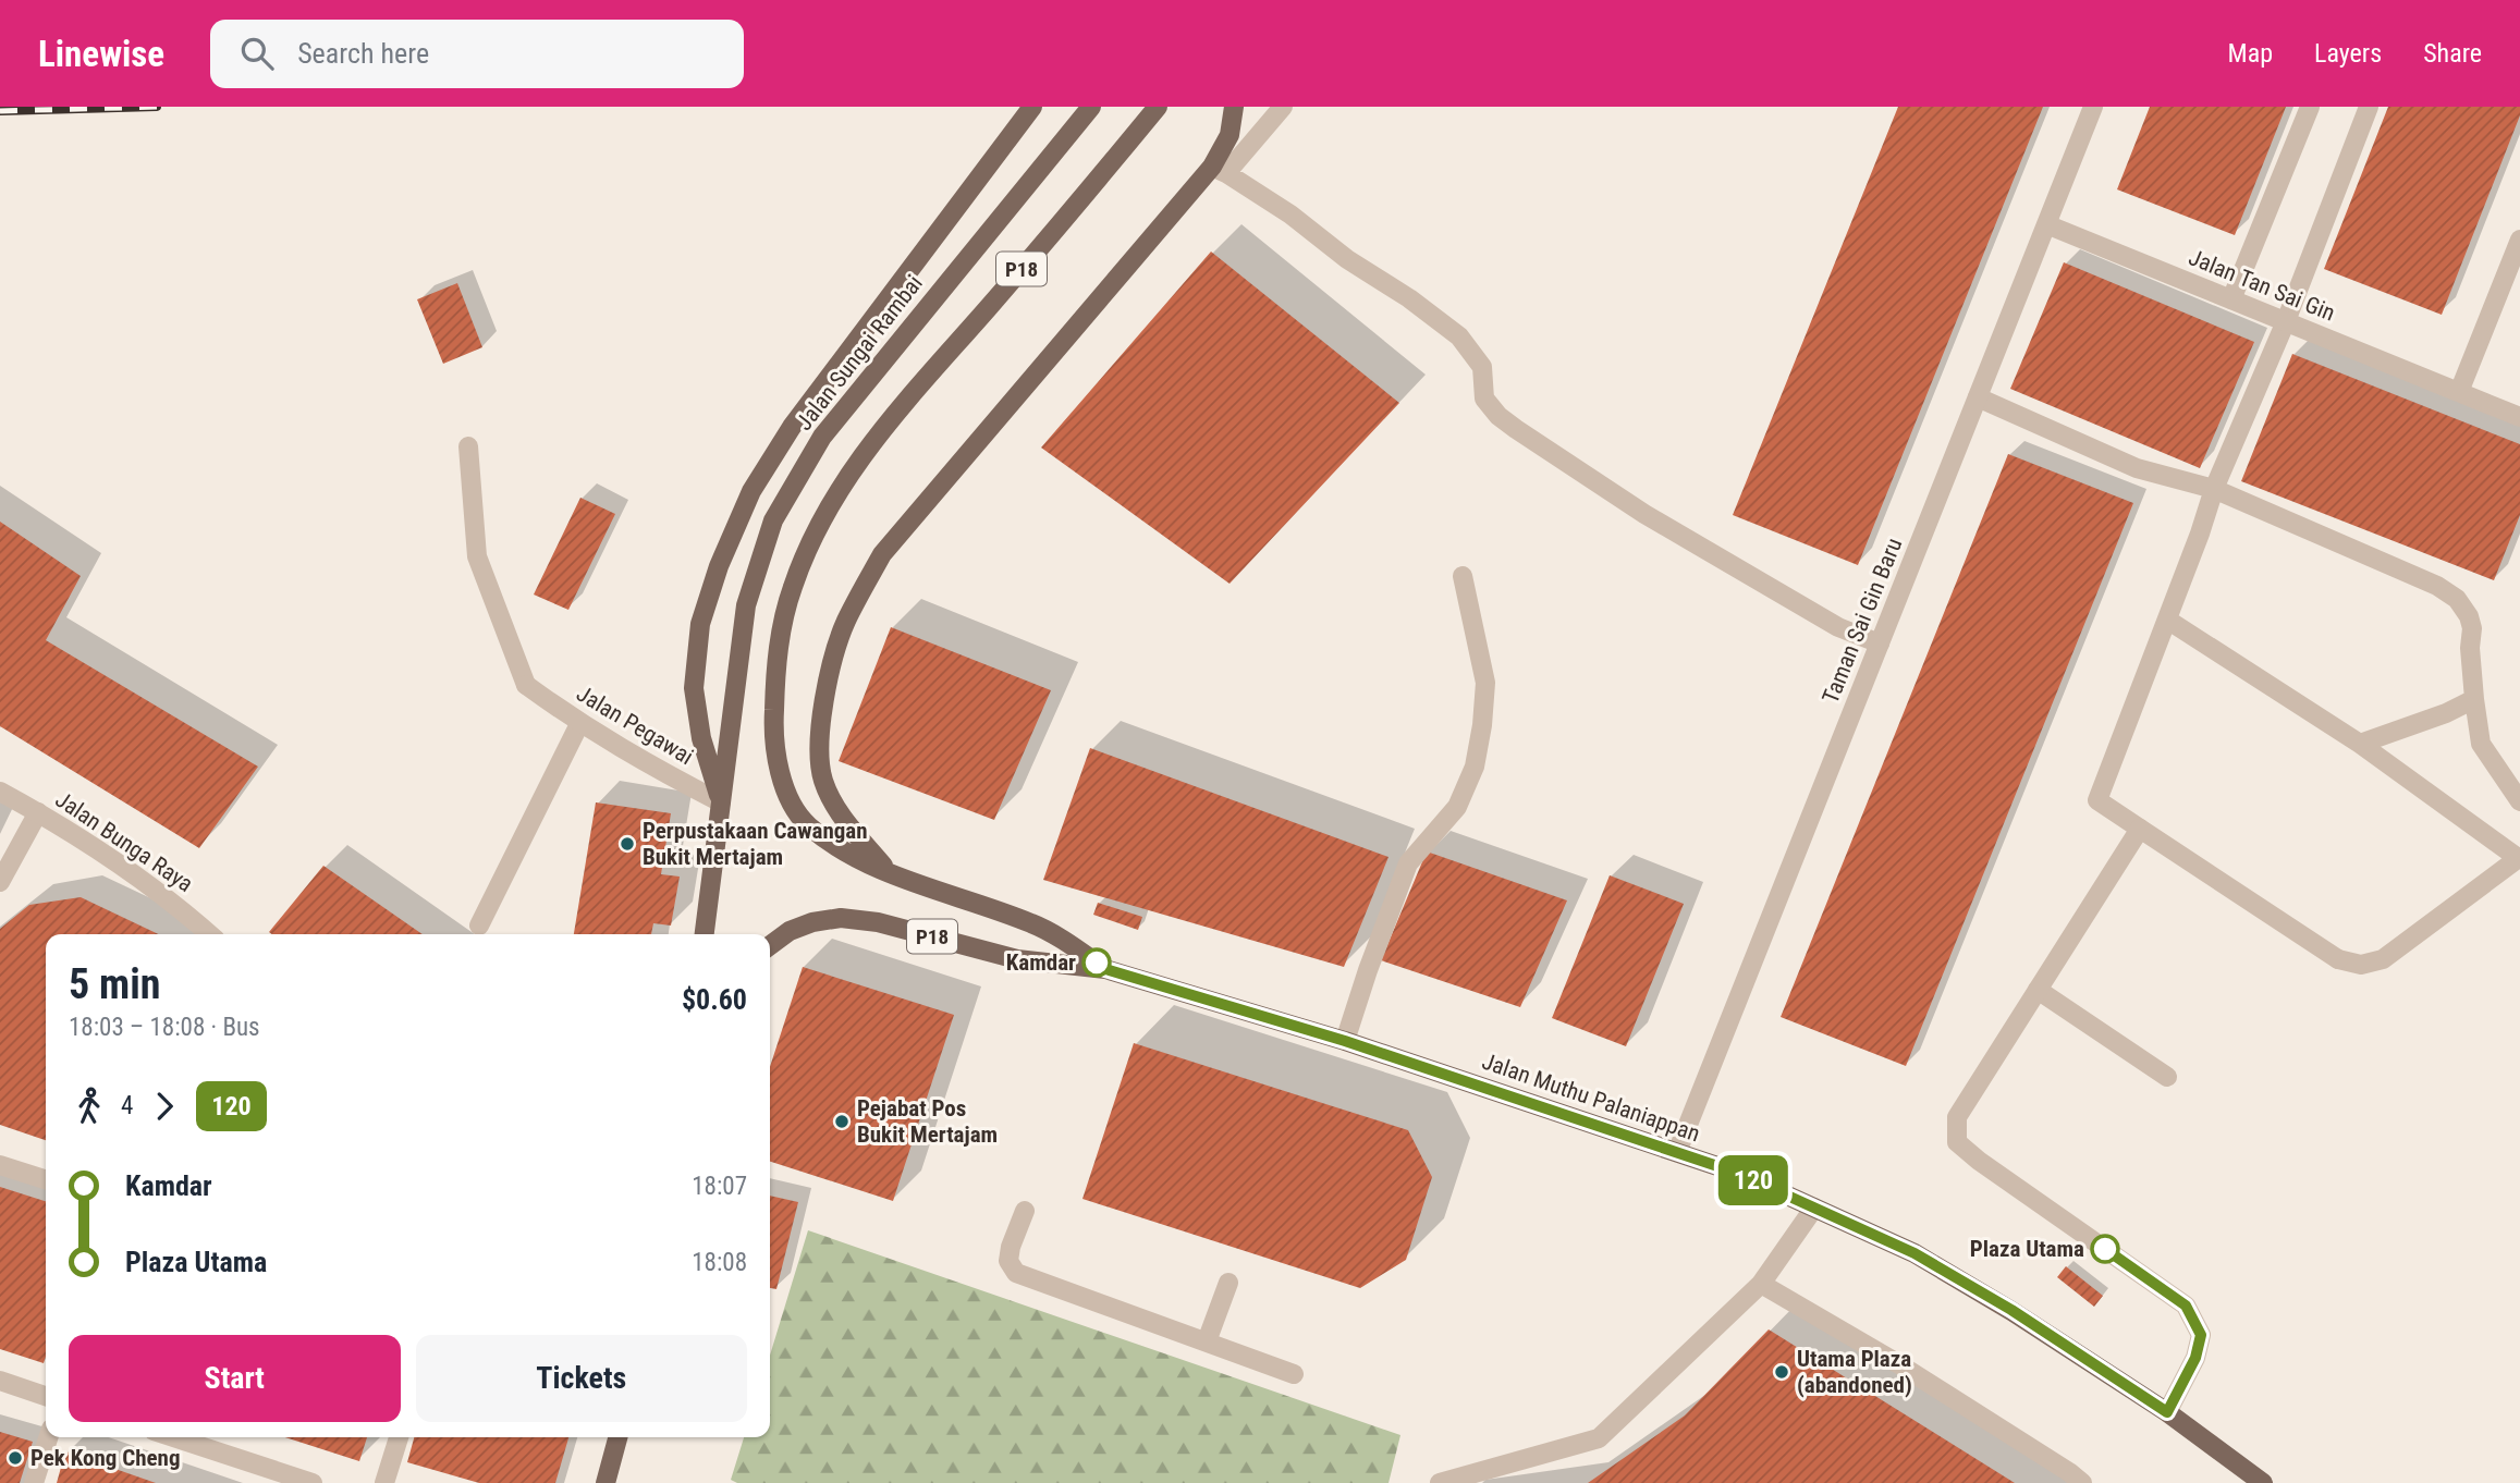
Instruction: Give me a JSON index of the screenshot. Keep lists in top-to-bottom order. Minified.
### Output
{"streets":{"main road":["P18","Jalan Sungai Rambai","Jalan Muthu Palaniappan"],"street":["Jalan Tan Sai Gin","Taman Sai Gin Baru","Jalan Pegawai","Jalan Bunga Raya"]},"crossings":[["Jalan Tan Sai Gin","Taman Sai Gin Baru"],["Jalan Sungai Rambai","Jalan Pegawai"],["Taman Sai Gin Baru","Jalan Muthu Palaniappan"]],"places":["Perpustakaan Cawangan Bukit Mertajam","Kamdar","Pejabat Pos Bukit Mertajam","Plaza Utama","Utama Plaza (abandoned)","Pek Kong Cheng"],"lines":["bus line 120"],"page":{"header":"Linewise","search":"Search here","nav":["Map","Layers","Share"],"on_map":"120","heading":["5 min","18:03 – 18:08 · Bus","$0.60"],"legs":["4","120"],"list":[{"name":"Kamdar","value":"18:07"},{"name":"Plaza Utama","value":"18:08"}],"buttons":["Start","Tickets"]}}
